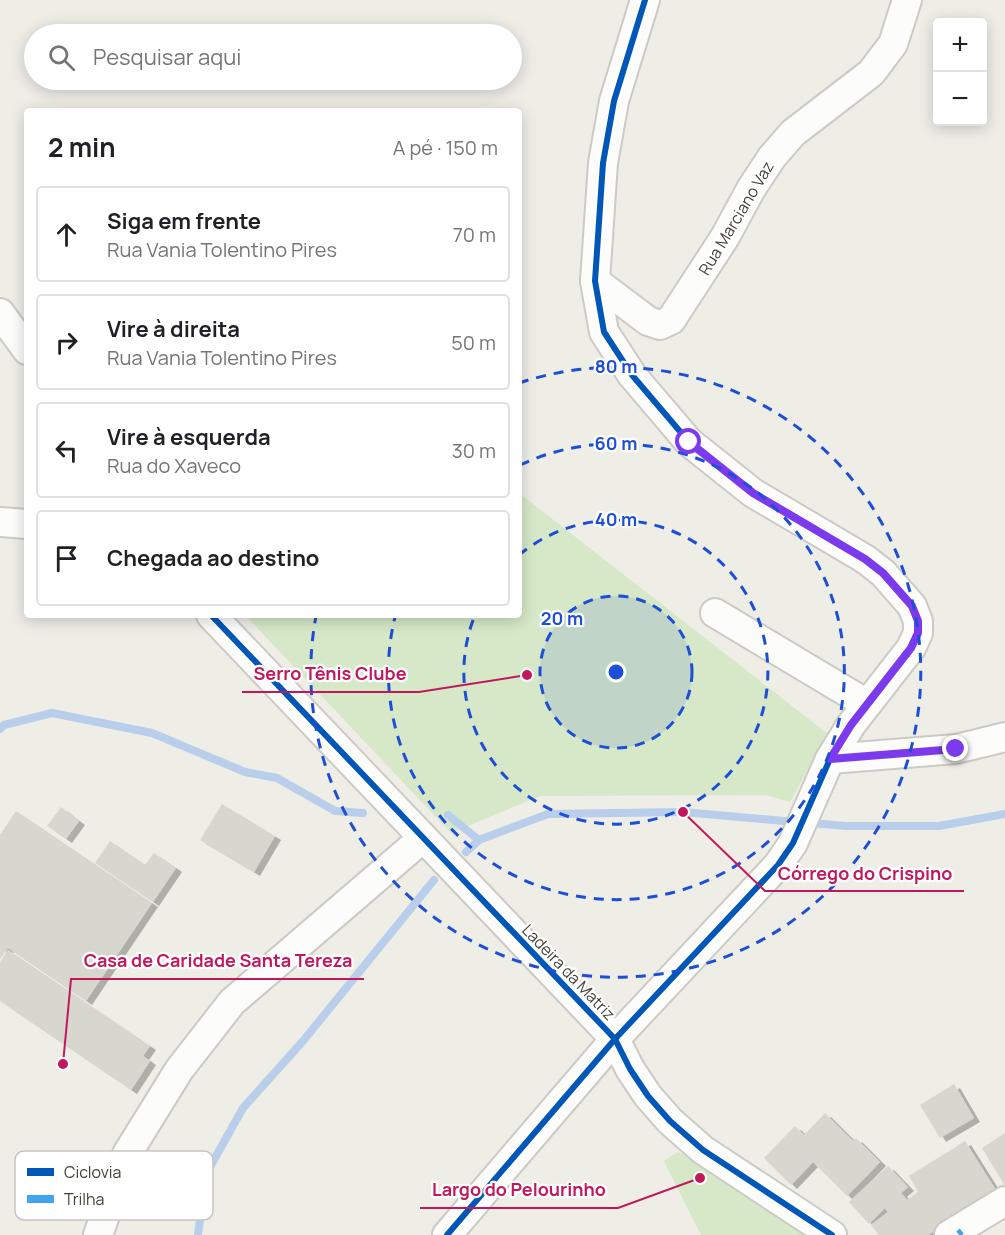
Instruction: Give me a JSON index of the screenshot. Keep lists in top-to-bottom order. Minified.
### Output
{"streets":{"street":["Rua Marciano Vaz","Ladeira da Matriz"]},"places":["Serro Tênis Clube","Córrego do Crispino","Casa de Caridade Santa Tereza","Largo do Pelourinho"],"legend":["Ciclovia","Trilha"],"page":{"map_buttons":["+","−"],"search":"Pesquisar aqui","heading":["2 min","A pé · 150 m"],"list":[["Siga em frente","Rua Vania Tolentino Pires","70 m"],["Vire à direita","Rua Vania Tolentino Pires","50 m"],["Vire à esquerda","Rua do Xaveco","30 m"],"Chegada ao destino"]},"rings":["80 m","60 m","40 m","20 m"]}
